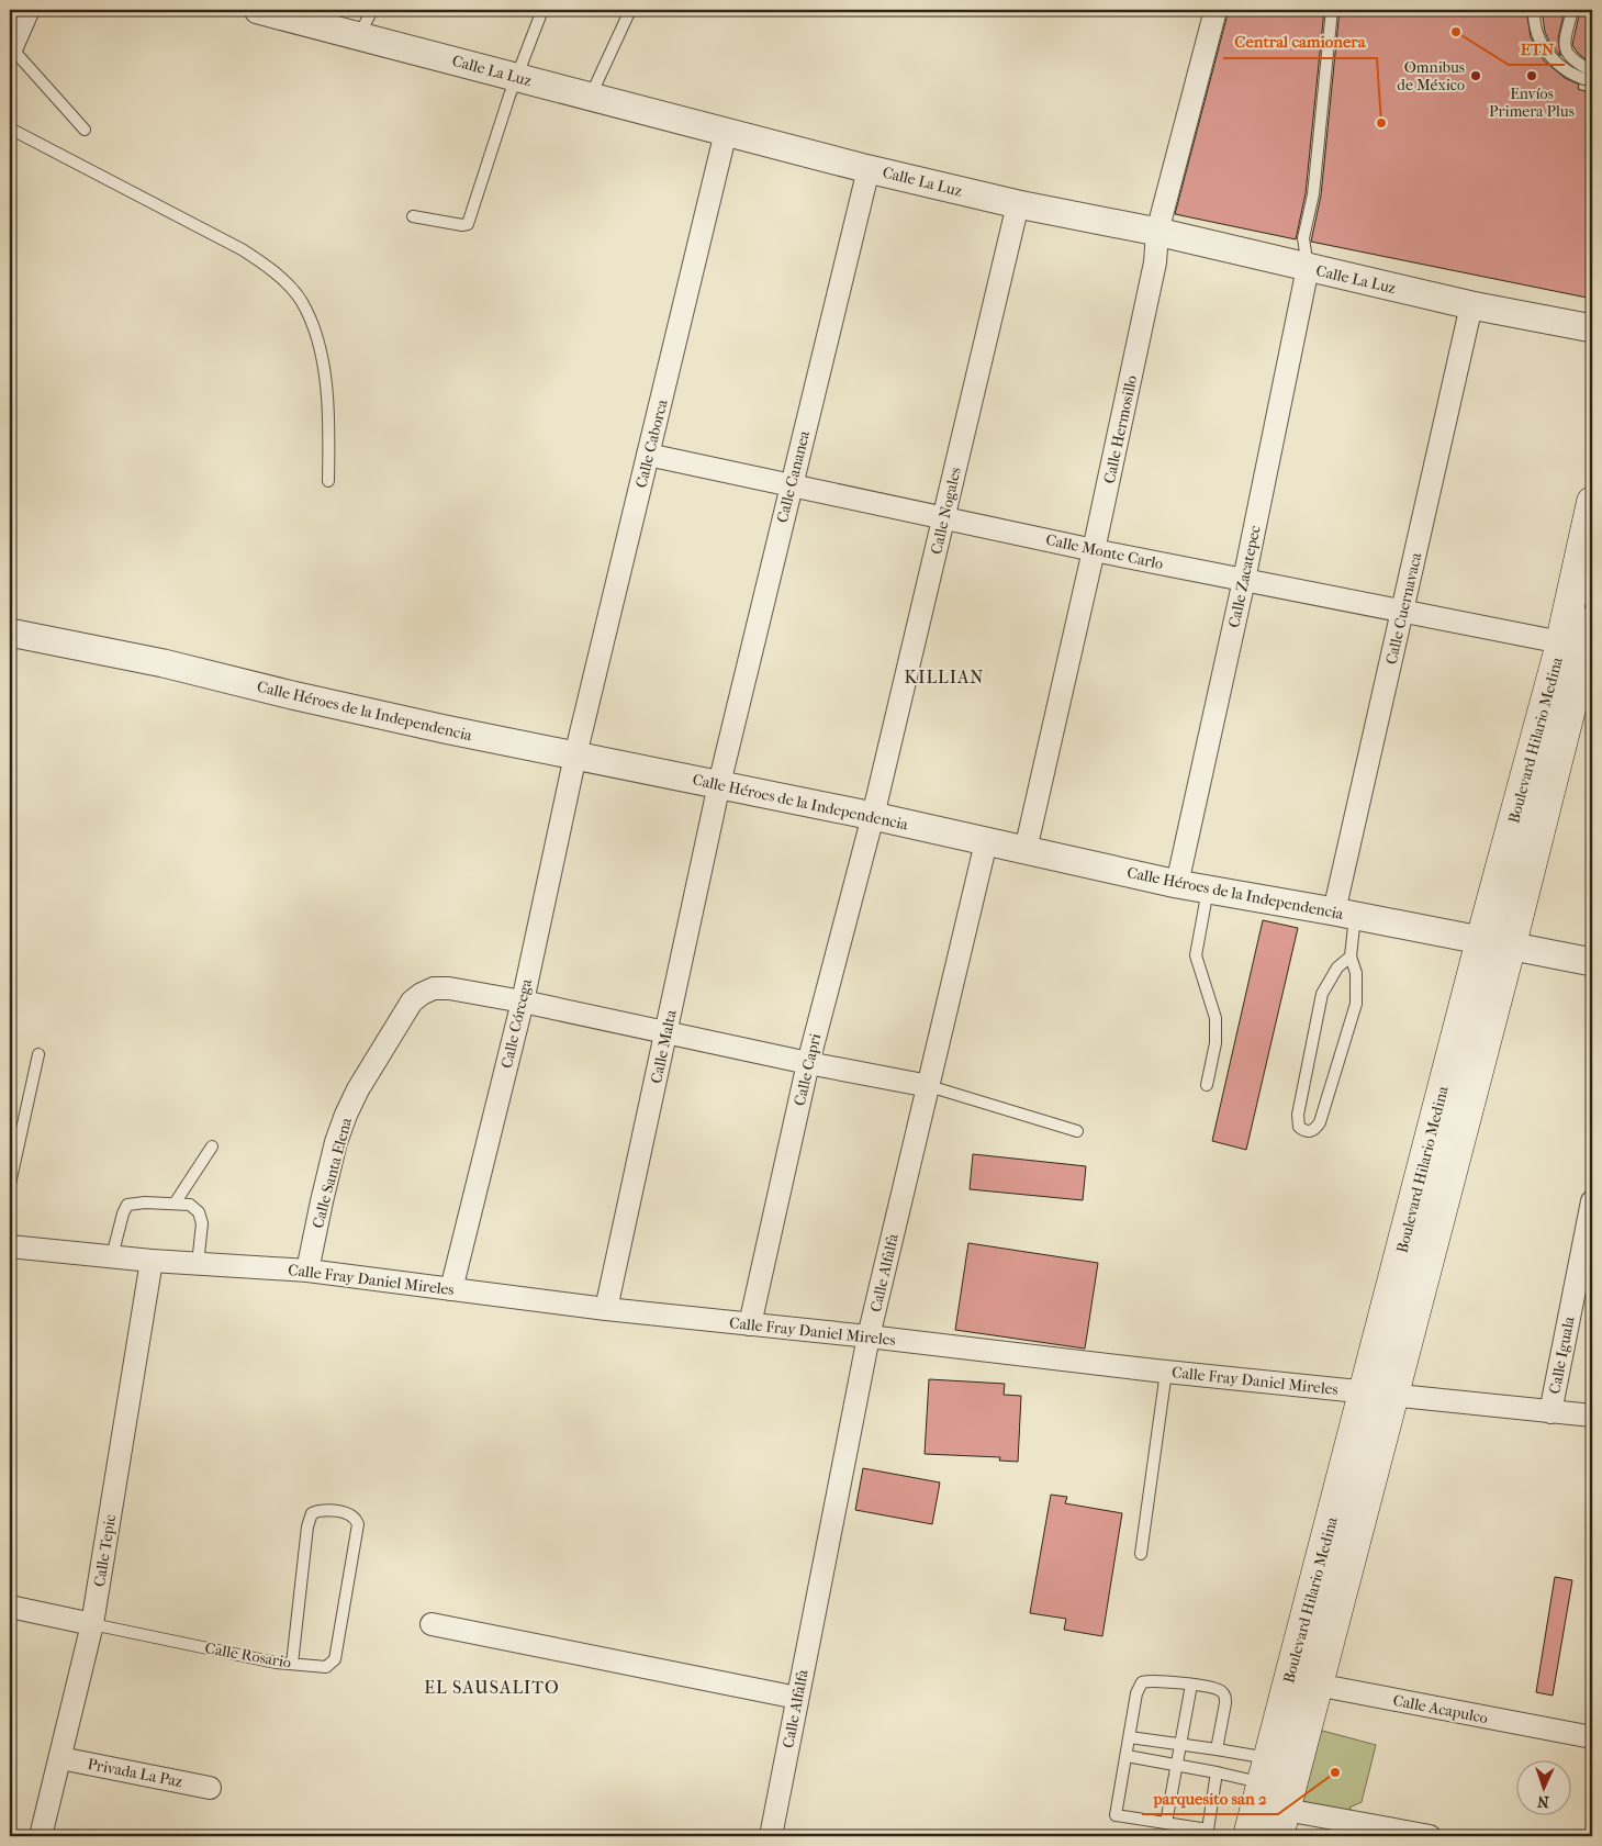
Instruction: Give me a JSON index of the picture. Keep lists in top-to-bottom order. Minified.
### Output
{"streets":{"main road":["Boulevard Hilario Medina"],"street":["Calle La Luz","Calle Hermosillo","Calle Caborca","Calle Cananea","Calle Nogales","Calle Monte Carlo","Calle Zacatepec","Calle Cuernavaca","Calle Héroes de la Independencia","Calle Córcega","Calle Malta","Calle Capri","Calle Santa Elena","Calle Alfalfa","Calle Fray Daniel Mireles","Calle Iguala","Calle Tepic","Calle Rosario","Calle Acapulco","Privada La Paz"]},"crossings":[["Calle La Luz","Calle Hermosillo"],["Calle La Luz","Calle Caborca"],["Calle La Luz","Calle Cananea"],["Calle La Luz","Calle Nogales"],["Calle La Luz","Calle Zacatepec"],["Calle La Luz","Calle Cuernavaca"],["Calle Hermosillo","Calle Monte Carlo"],["Calle Hermosillo","Calle Héroes de la Independencia"],["Calle Caborca","Calle Monte Carlo"],["Calle Caborca","Calle Héroes de la Independencia"],["Calle Caborca","Calle Córcega"],["Calle Cananea","Calle Monte Carlo"],["Calle Cananea","Calle Héroes de la Independencia"],["Calle Cananea","Calle Malta"],["Calle Nogales","Calle Monte Carlo"],["Calle Nogales","Calle Héroes de la Independencia"],["Calle Nogales","Calle Capri"],["Calle Monte Carlo","Calle Zacatepec"],["Calle Monte Carlo","Calle Cuernavaca"],["Calle Monte Carlo","Boulevard Hilario Medina"],["Calle Zacatepec","Calle Héroes de la Independencia"],["Calle Cuernavaca","Calle Héroes de la Independencia"],["Calle Héroes de la Independencia","Boulevard Hilario Medina"],["Calle Héroes de la Independencia","Calle Córcega"],["Calle Héroes de la Independencia","Calle Malta"],["Calle Héroes de la Independencia","Calle Capri"],["Calle Héroes de la Independencia","Calle Alfalfa"],["Boulevard Hilario Medina","Calle Fray Daniel Mireles"],["Boulevard Hilario Medina","Calle Acapulco"],["Calle Córcega","Calle Santa Elena"],["Calle Córcega","Calle Fray Daniel Mireles"],["Calle Malta","Calle Fray Daniel Mireles"],["Calle Capri","Calle Fray Daniel Mireles"],["Calle Santa Elena","Calle Fray Daniel Mireles"],["Calle Alfalfa","Calle Fray Daniel Mireles"],["Calle Fray Daniel Mireles","Calle Iguala"],["Calle Fray Daniel Mireles","Calle Tepic"],["Calle Tepic","Calle Rosario"],["Calle Tepic","Privada La Paz"]],"districts":["KILLIAN","EL SAUSALITO"],"places":["ETN","Omnibus de México","Envíos Primera Plus","Central camionera","parquesito san 2"],"north":"bottom"}
